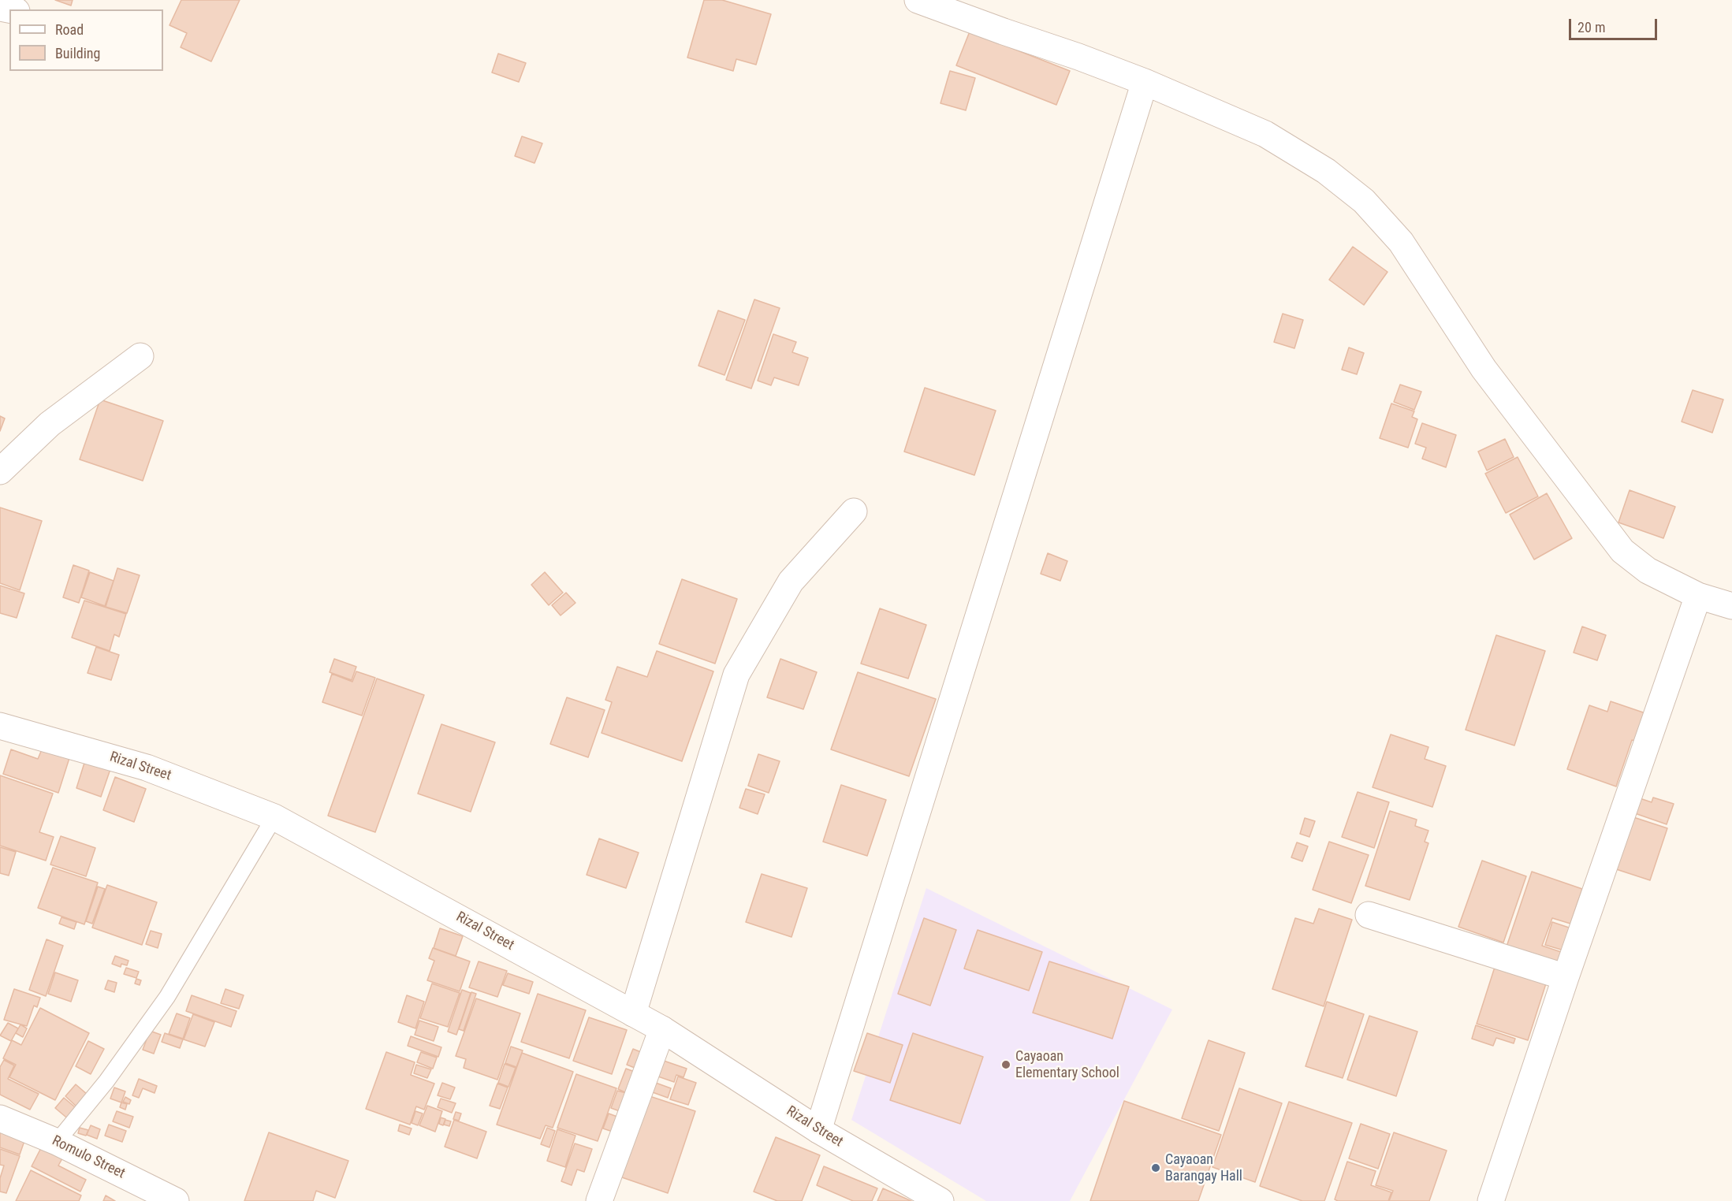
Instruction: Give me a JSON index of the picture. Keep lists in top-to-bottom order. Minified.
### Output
{"streets":{"street":["Rizal Street","Romulo Street"]},"places":["Cayaoan Elementary School","Cayaoan Barangay Hall"],"legend":["Road","Building"],"scale_bar":"20 m"}
